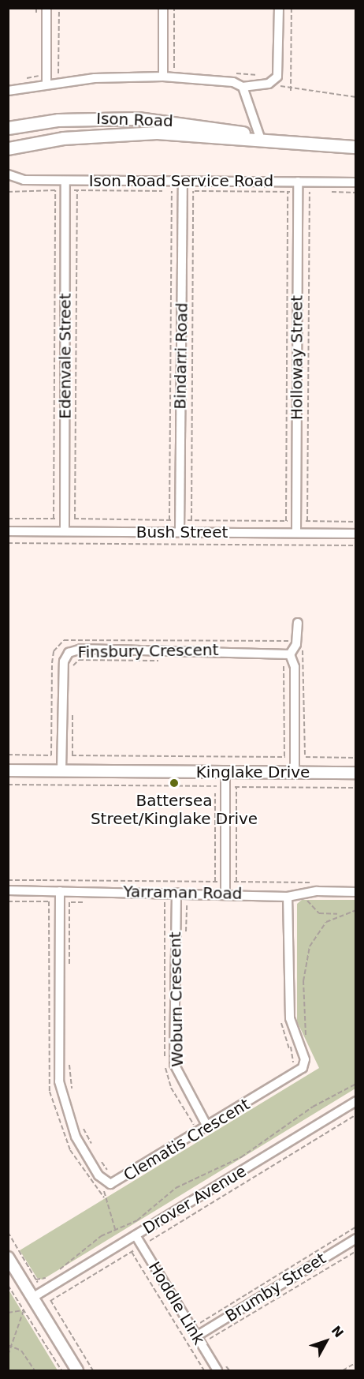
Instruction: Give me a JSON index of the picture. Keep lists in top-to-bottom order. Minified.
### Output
{"streets":{"main road":["Ison Road"],"street":["Ison Road Service Road","Edenvale Street","Bindarri Road","Holloway Street","Bush Street","Finsbury Crescent","Kinglake Drive","Yarraman Road","Woburn Crescent","Clematis Crescent","Drover Avenue","Brumby Street","Hoddle Link"]},"crossings":[["Ison Road Service Road","Edenvale Street"],["Ison Road Service Road","Bindarri Road"],["Ison Road Service Road","Holloway Street"],["Edenvale Street","Bush Street"],["Bindarri Road","Bush Street"],["Holloway Street","Bush Street"],["Finsbury Crescent","Kinglake Drive"],["Yarraman Road","Woburn Crescent"],["Yarraman Road","Clematis Crescent"],["Woburn Crescent","Clematis Crescent"],["Drover Avenue","Hoddle Link"],["Brumby Street","Hoddle Link"]],"places":["Battersea Street/Kinglake Drive"],"north":"top right"}
